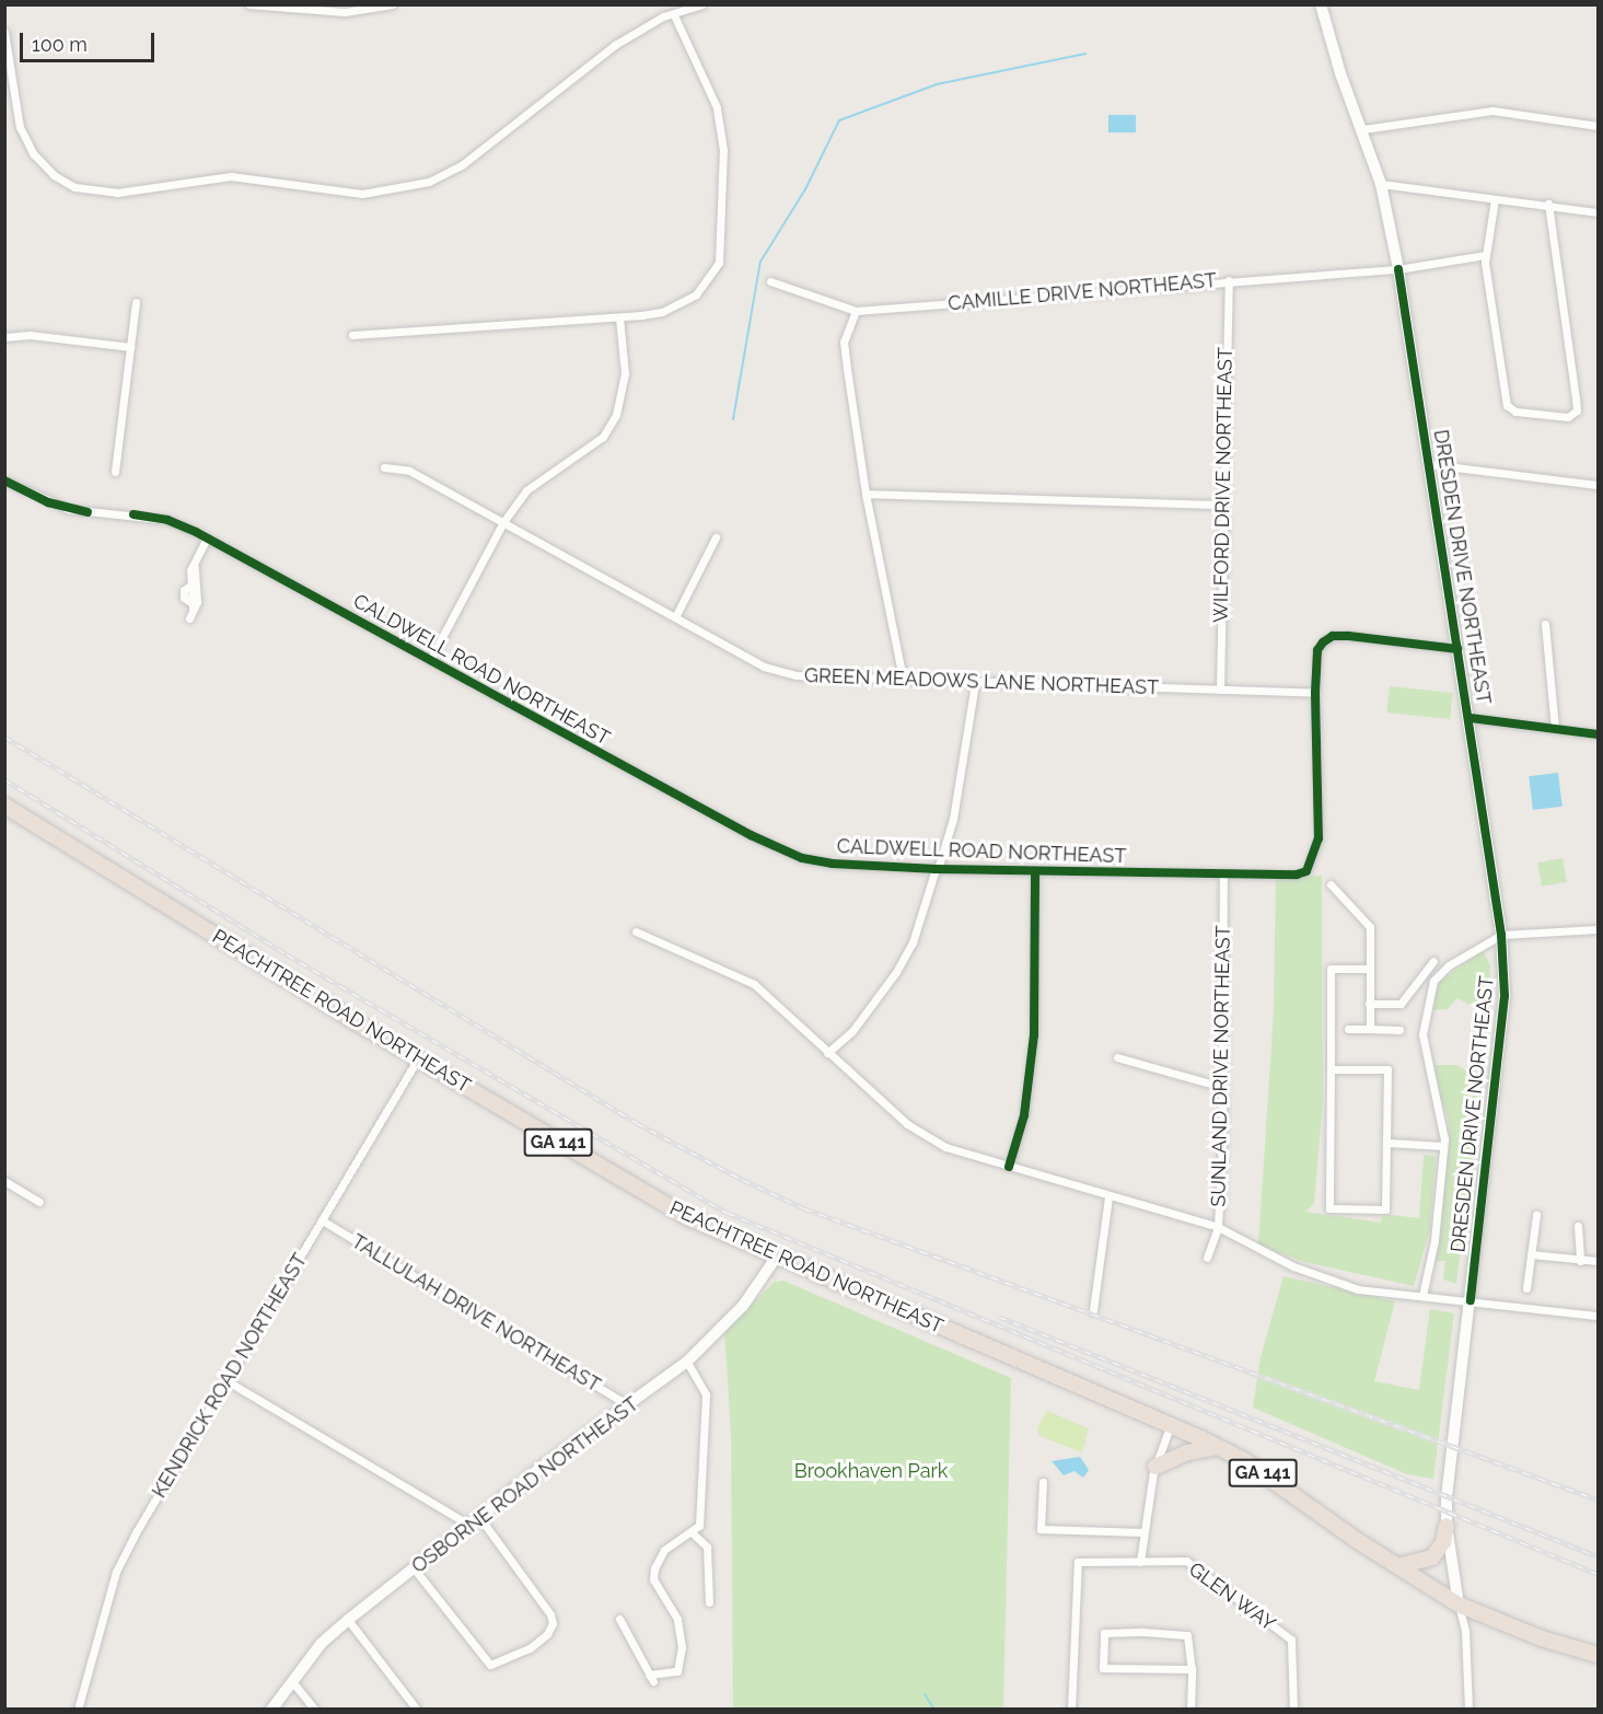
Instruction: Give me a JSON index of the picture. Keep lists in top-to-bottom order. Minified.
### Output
{"streets":{"highway":["PEACHTREE ROAD NORTHEAST","GA 141"],"street":["CAMILLE DRIVE NORTHEAST","WILFORD DRIVE NORTHEAST","DRESDEN DRIVE NORTHEAST","CALDWELL ROAD NORTHEAST","GREEN MEADOWS LANE NORTHEAST","SUNLAND DRIVE NORTHEAST","TALLULAH DRIVE NORTHEAST","KENDRICK ROAD NORTHEAST","OSBORNE ROAD NORTHEAST","GLEN WAY"]},"crossings":[["CAMILLE DRIVE NORTHEAST","WILFORD DRIVE NORTHEAST"],["CAMILLE DRIVE NORTHEAST","DRESDEN DRIVE NORTHEAST"],["WILFORD DRIVE NORTHEAST","GREEN MEADOWS LANE NORTHEAST"],["DRESDEN DRIVE NORTHEAST","CALDWELL ROAD NORTHEAST"],["DRESDEN DRIVE NORTHEAST","PEACHTREE ROAD NORTHEAST"],["CALDWELL ROAD NORTHEAST","GREEN MEADOWS LANE NORTHEAST"],["CALDWELL ROAD NORTHEAST","SUNLAND DRIVE NORTHEAST"],["PEACHTREE ROAD NORTHEAST","KENDRICK ROAD NORTHEAST"],["PEACHTREE ROAD NORTHEAST","OSBORNE ROAD NORTHEAST"],["TALLULAH DRIVE NORTHEAST","KENDRICK ROAD NORTHEAST"],["TALLULAH DRIVE NORTHEAST","OSBORNE ROAD NORTHEAST"]],"parks":["Brookhaven Park"],"scale_bar":"100 m"}
